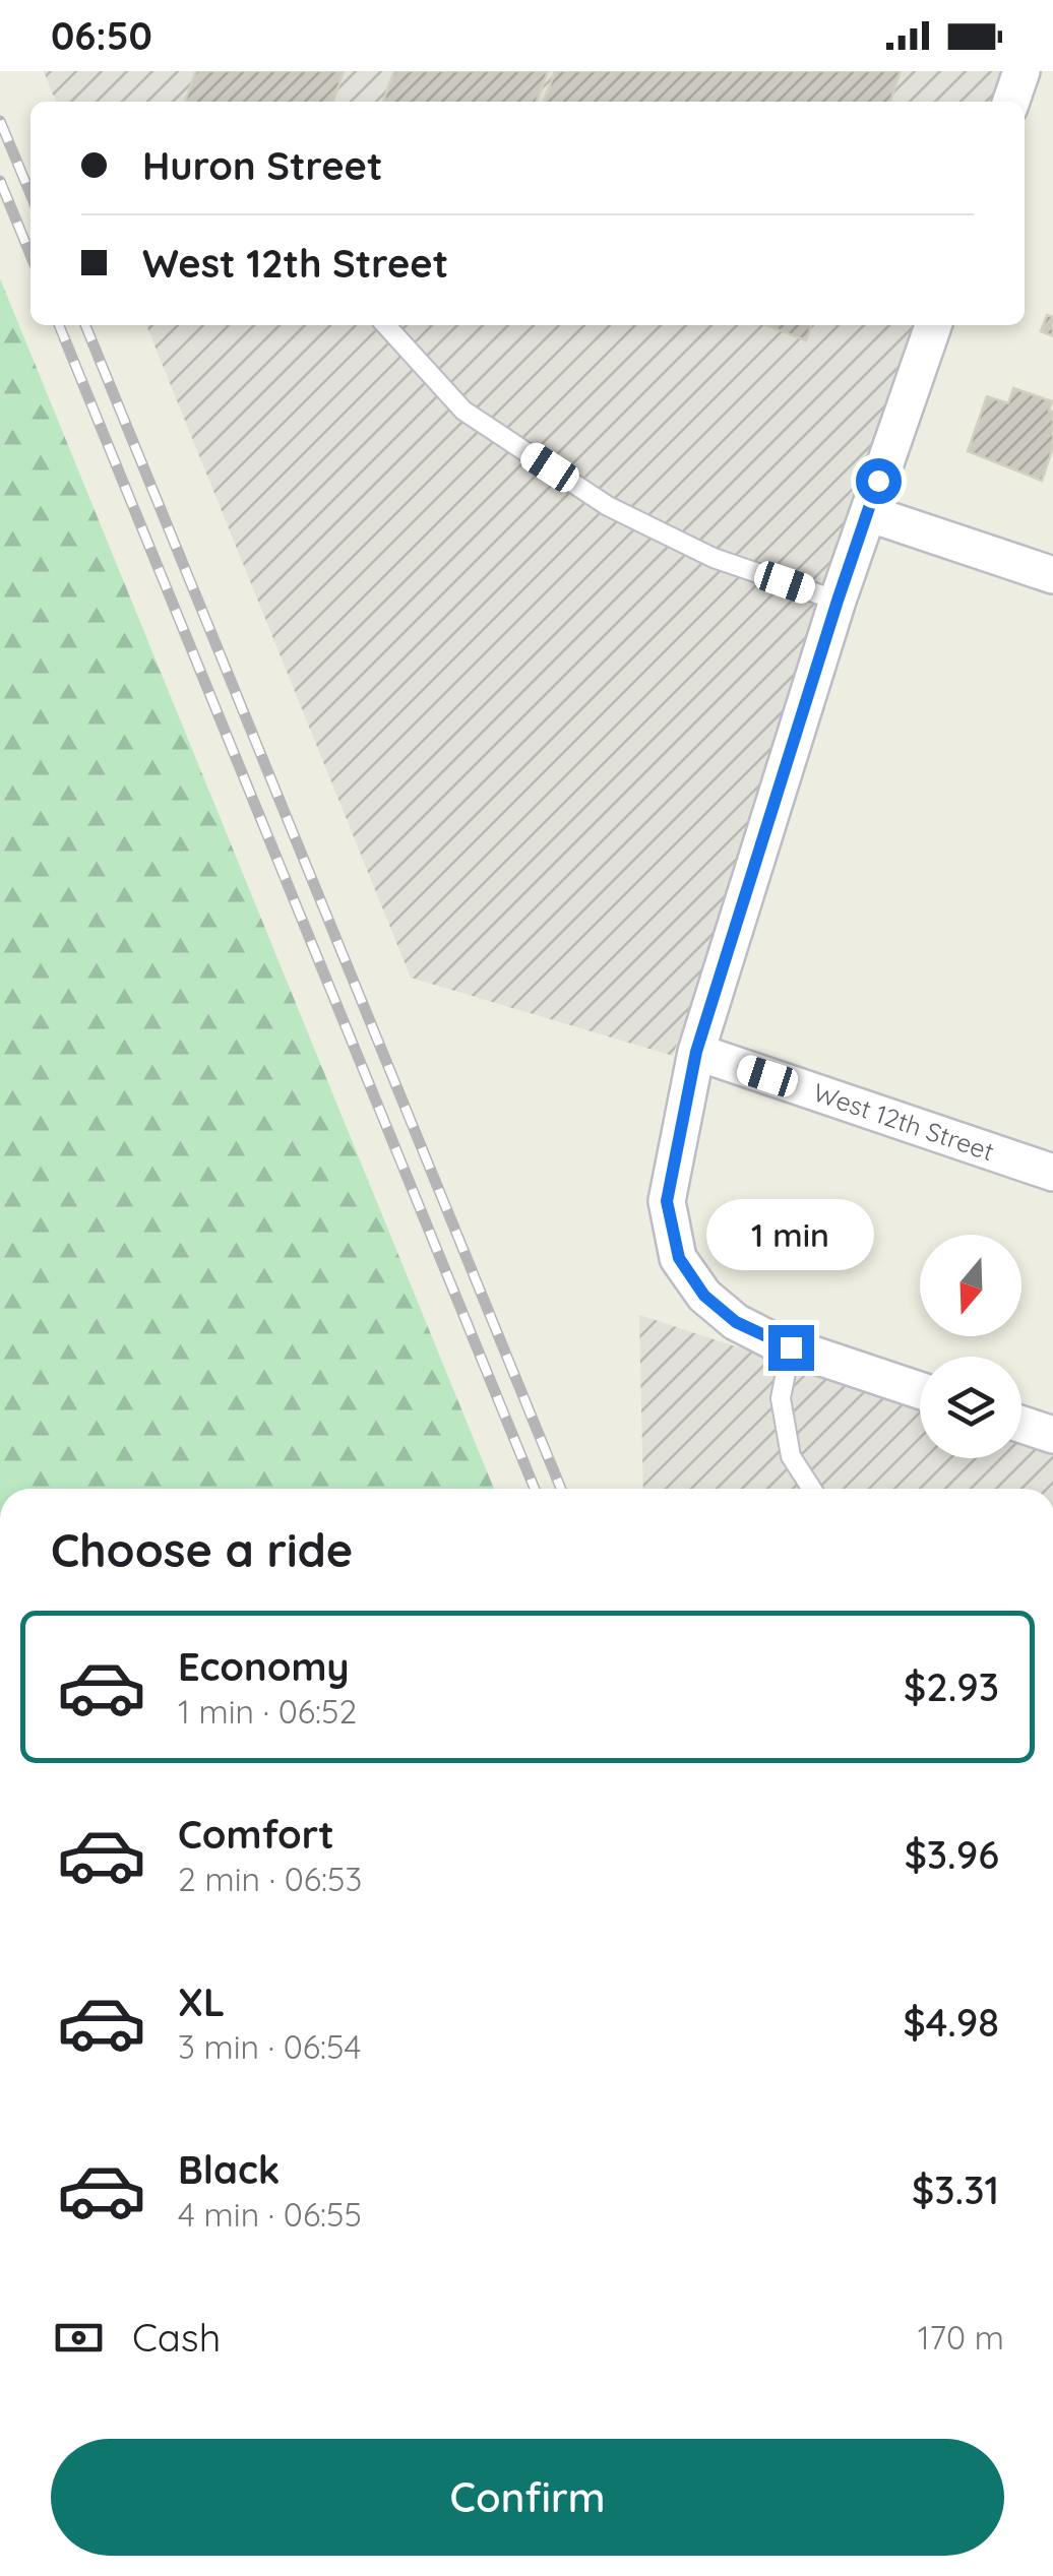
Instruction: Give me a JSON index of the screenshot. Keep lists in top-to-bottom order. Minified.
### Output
{"streets":{"street":["West 12th Street"]},"north":"bottom","page":{"status":"06:50","banner":["Huron Street","West 12th Street"],"bubble":"1 min","heading":"Choose a ride","list":[{"name":"Economy","note":"1 min · 06:52","value":"$2.93"},{"name":"Comfort","note":"2 min · 06:53","value":"$3.96"},{"name":"XL","note":"3 min · 06:54","value":"$4.98"},{"name":"Black","note":"4 min · 06:55","value":"$3.31"}],"pay":["Cash","170 m"],"buttons":"Confirm"}}
